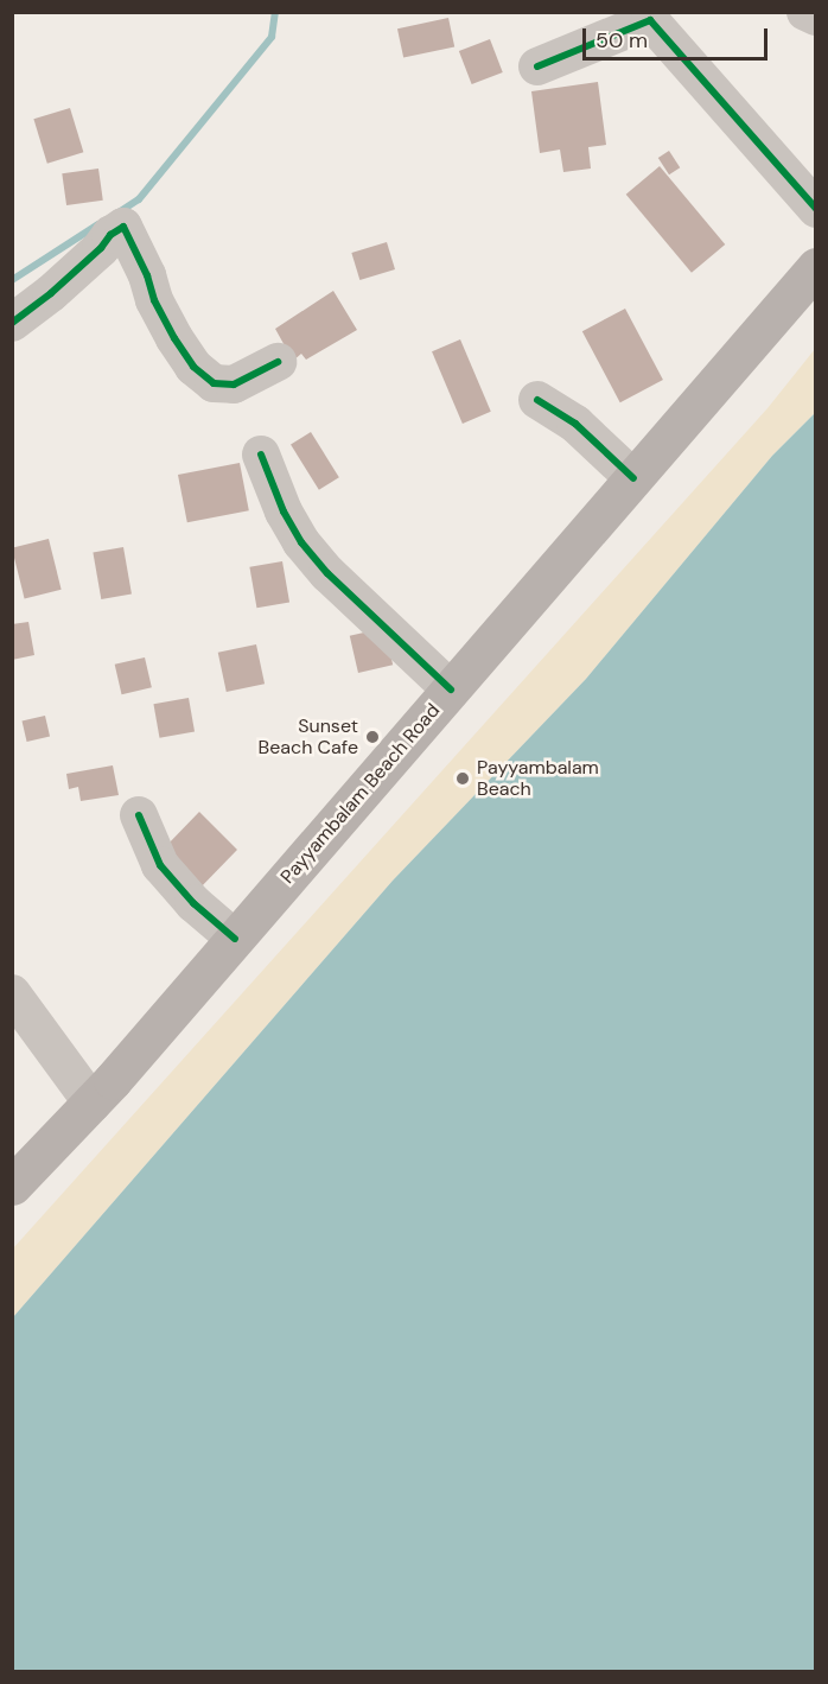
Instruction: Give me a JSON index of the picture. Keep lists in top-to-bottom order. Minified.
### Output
{"streets":{"main road":["Payyambalam Beach Road"]},"places":["Sunset Beach Cafe","Payyambalam Beach"],"scale_bar":"50 m"}
